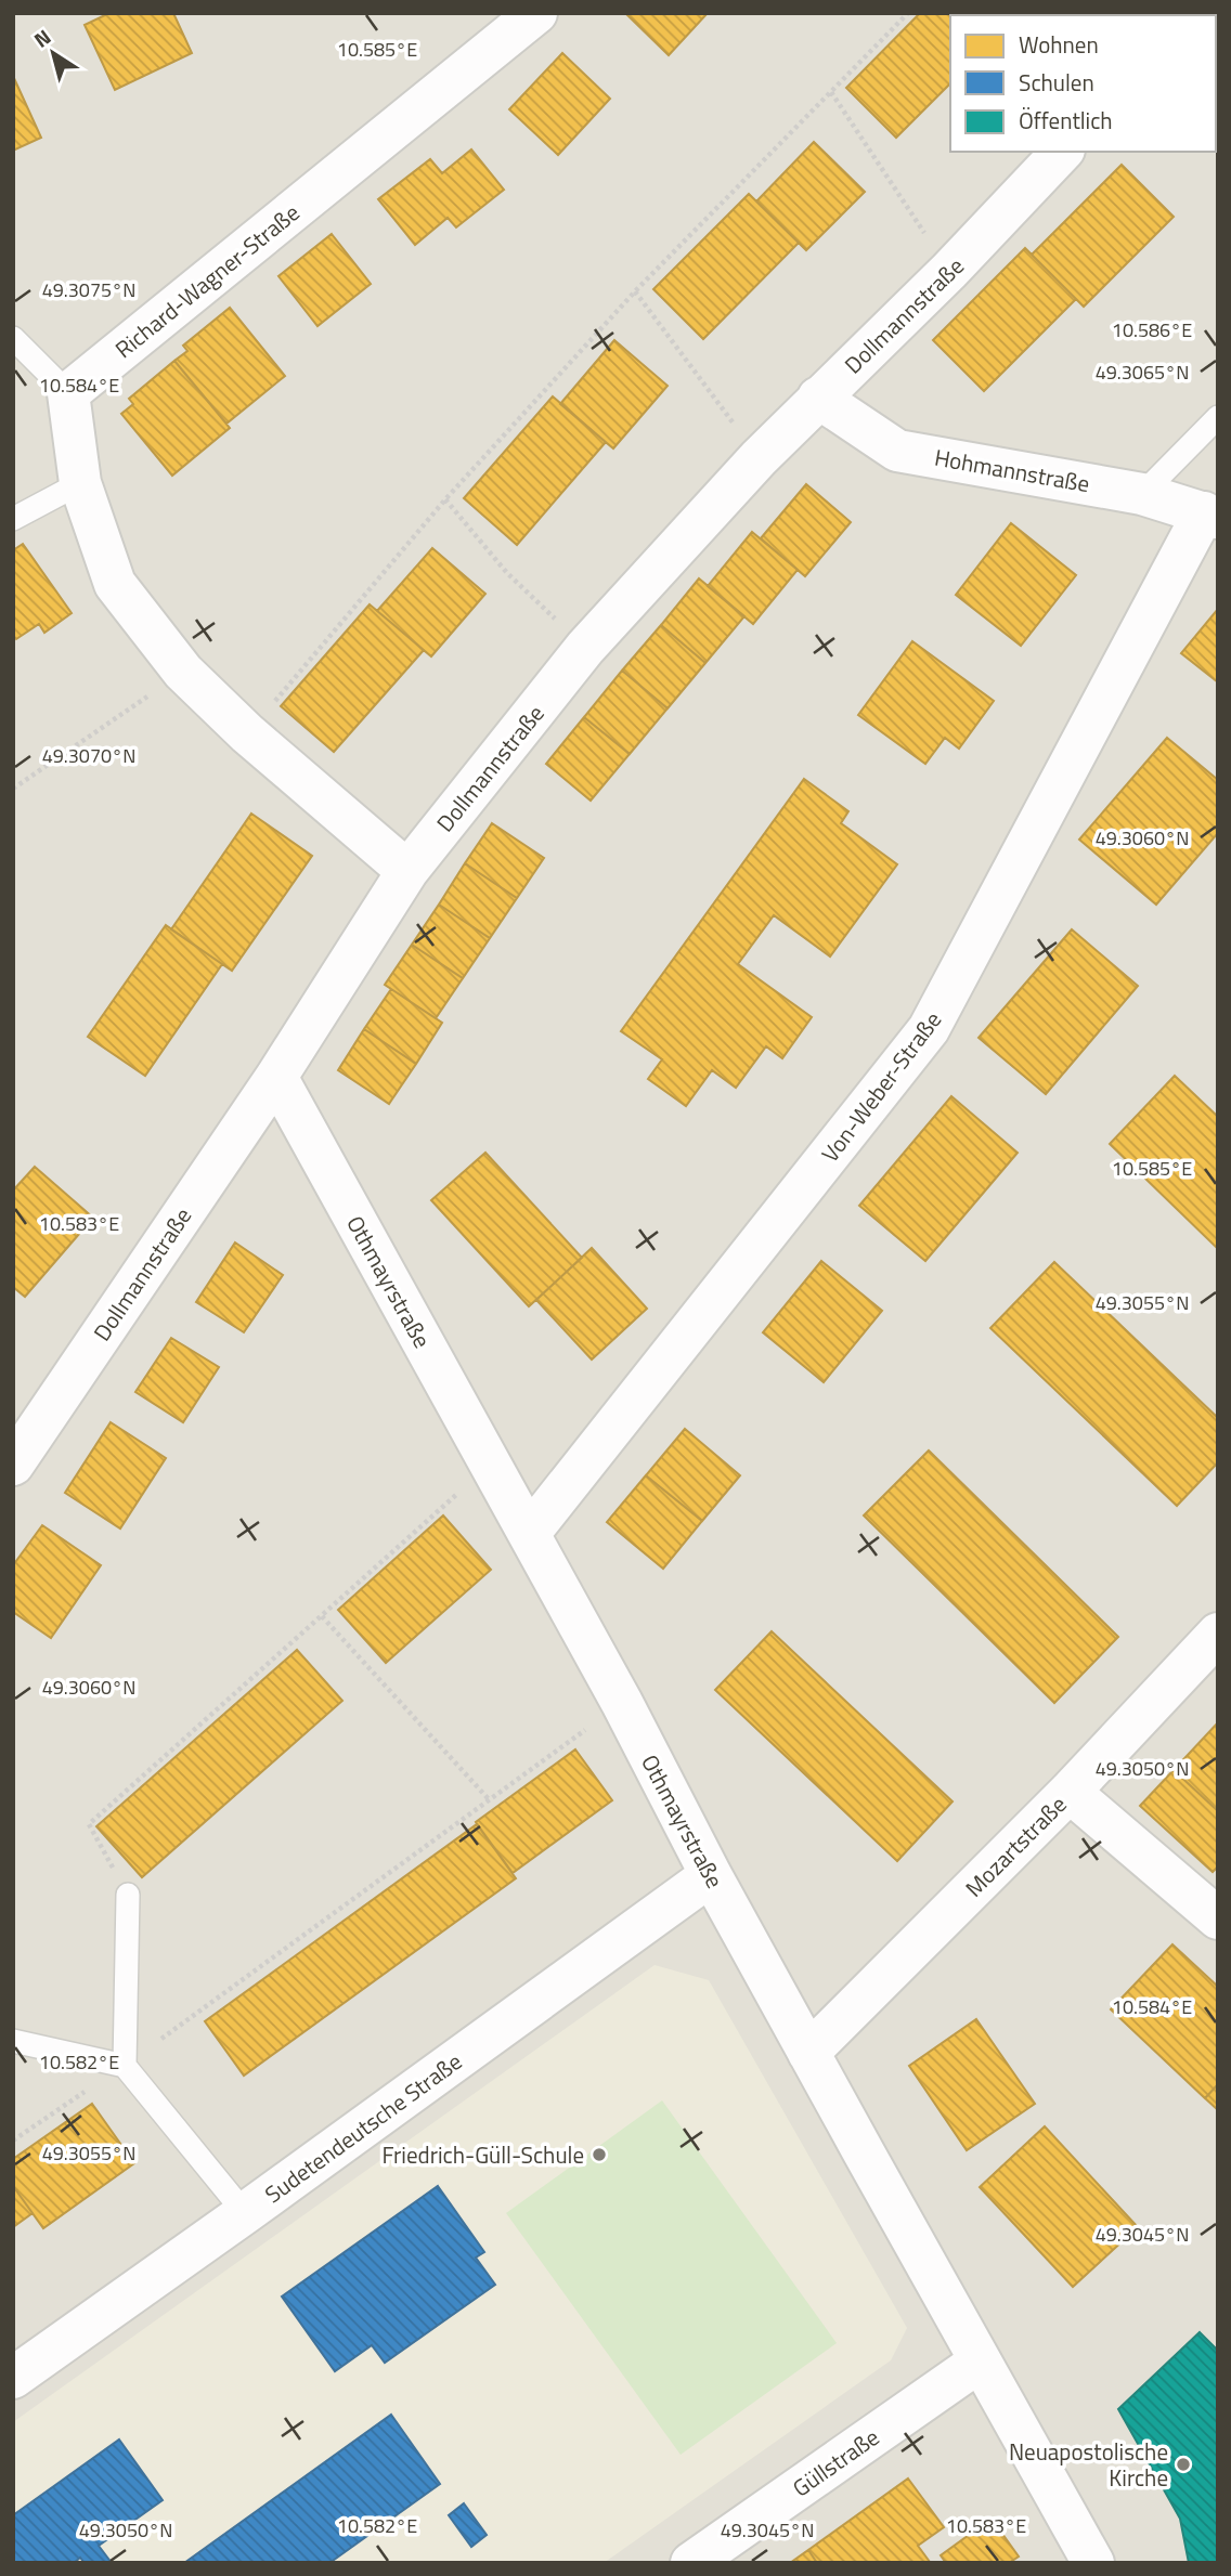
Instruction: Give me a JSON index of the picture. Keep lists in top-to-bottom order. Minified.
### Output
{"streets":{"street":["Richard-Wagner-Straße","Dollmannstraße","Hohmannstraße","Von-Weber-Straße","Othmayrstraße","Mozartstraße","Sudetendeutsche Straße","Güllstraße"]},"crossings":[["Dollmannstraße","Hohmannstraße"],["Dollmannstraße","Othmayrstraße"],["Hohmannstraße","Von-Weber-Straße"],["Von-Weber-Straße","Othmayrstraße"],["Othmayrstraße","Mozartstraße"],["Othmayrstraße","Sudetendeutsche Straße"],["Othmayrstraße","Güllstraße"]],"places":["Friedrich-Güll-Schule","Neuapostolische Kirche"],"legend":["Wohnen","Schulen","Öffentlich"],"north":"top left","coordinates":["10.585°E","49.3075°N","10.586°E","49.3065°N","10.584°E","49.3070°N","49.3060°N","10.583°E","49.3055°N","49.3050°N","10.582°E","49.3045°N"]}
